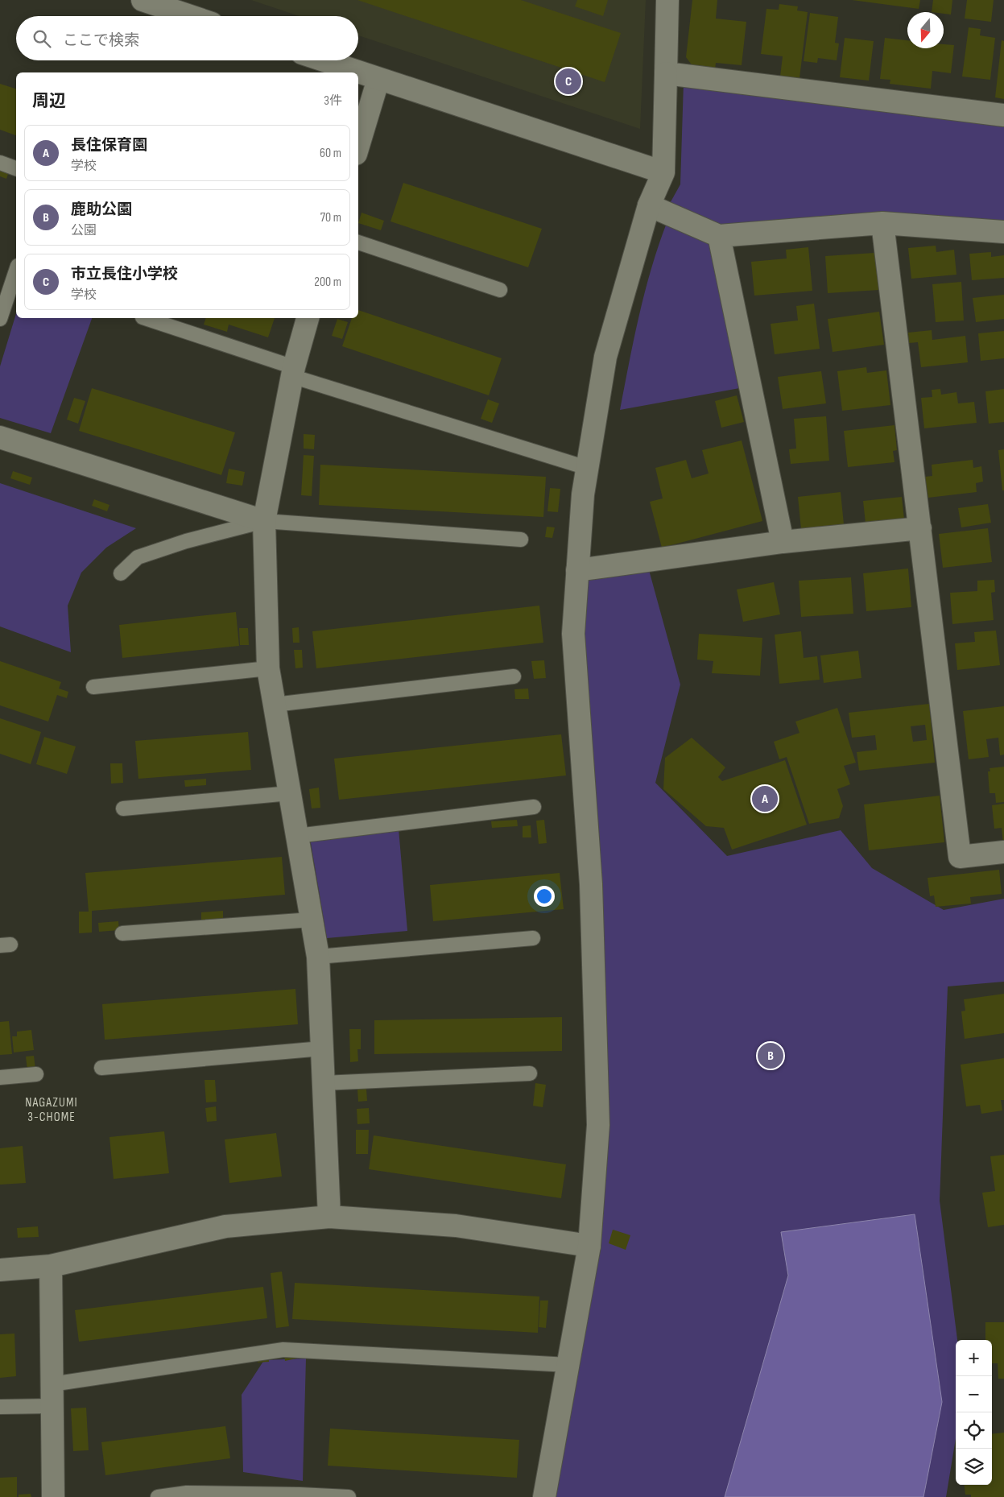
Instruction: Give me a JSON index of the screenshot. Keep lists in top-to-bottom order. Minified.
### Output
{"districts":["NAGAZUMI 3-CHOME"],"north":"bottom","page":{"search":"ここで検索","pins":["C","A","B"],"heading":["周辺","3件"],"list":[{"mark":"A","name":"長住保育園","note":"学校","value":"60 m"},{"mark":"B","name":"鹿助公園","note":"公園","value":"70 m"},{"mark":"C","name":"市立長住小学校","note":"学校","value":"200 m"}],"map_buttons":["+","−"]}}
